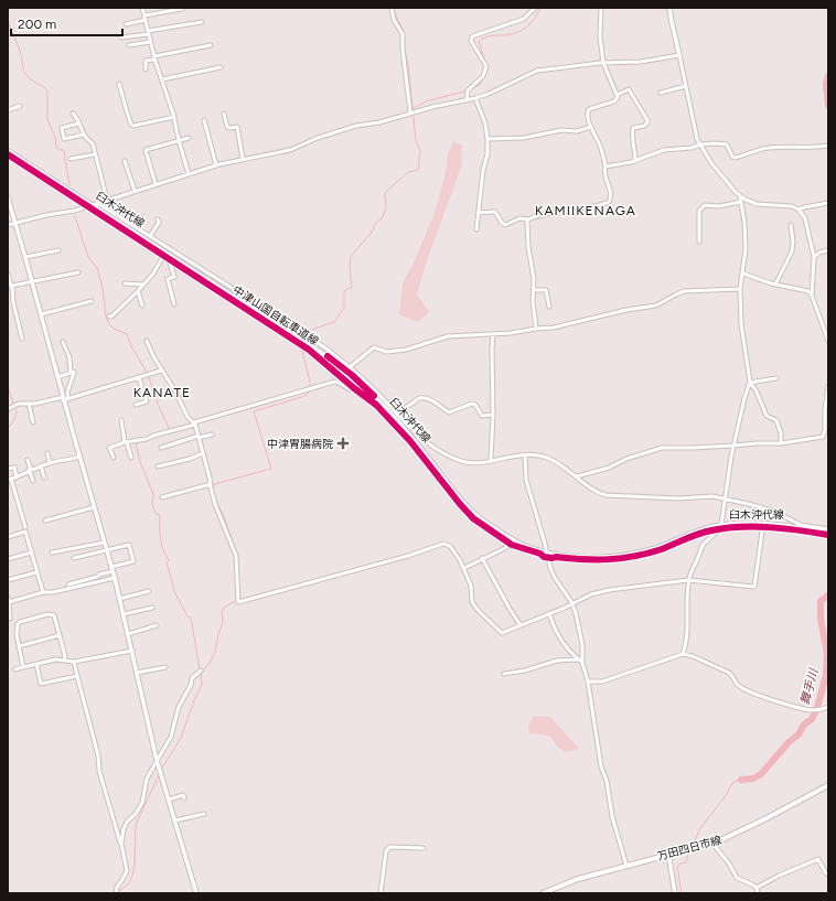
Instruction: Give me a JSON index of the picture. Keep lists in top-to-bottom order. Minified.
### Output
{"streets":{"main road":["臼木沖代線","万田四日市線"],"cycle path":["中津山国自転車道線"]},"districts":["KAMIIKENAGA","KANATE"],"water":["舞手川"],"places":{"health":["中津胃腸病院"]},"scale_bar":"200 m"}
